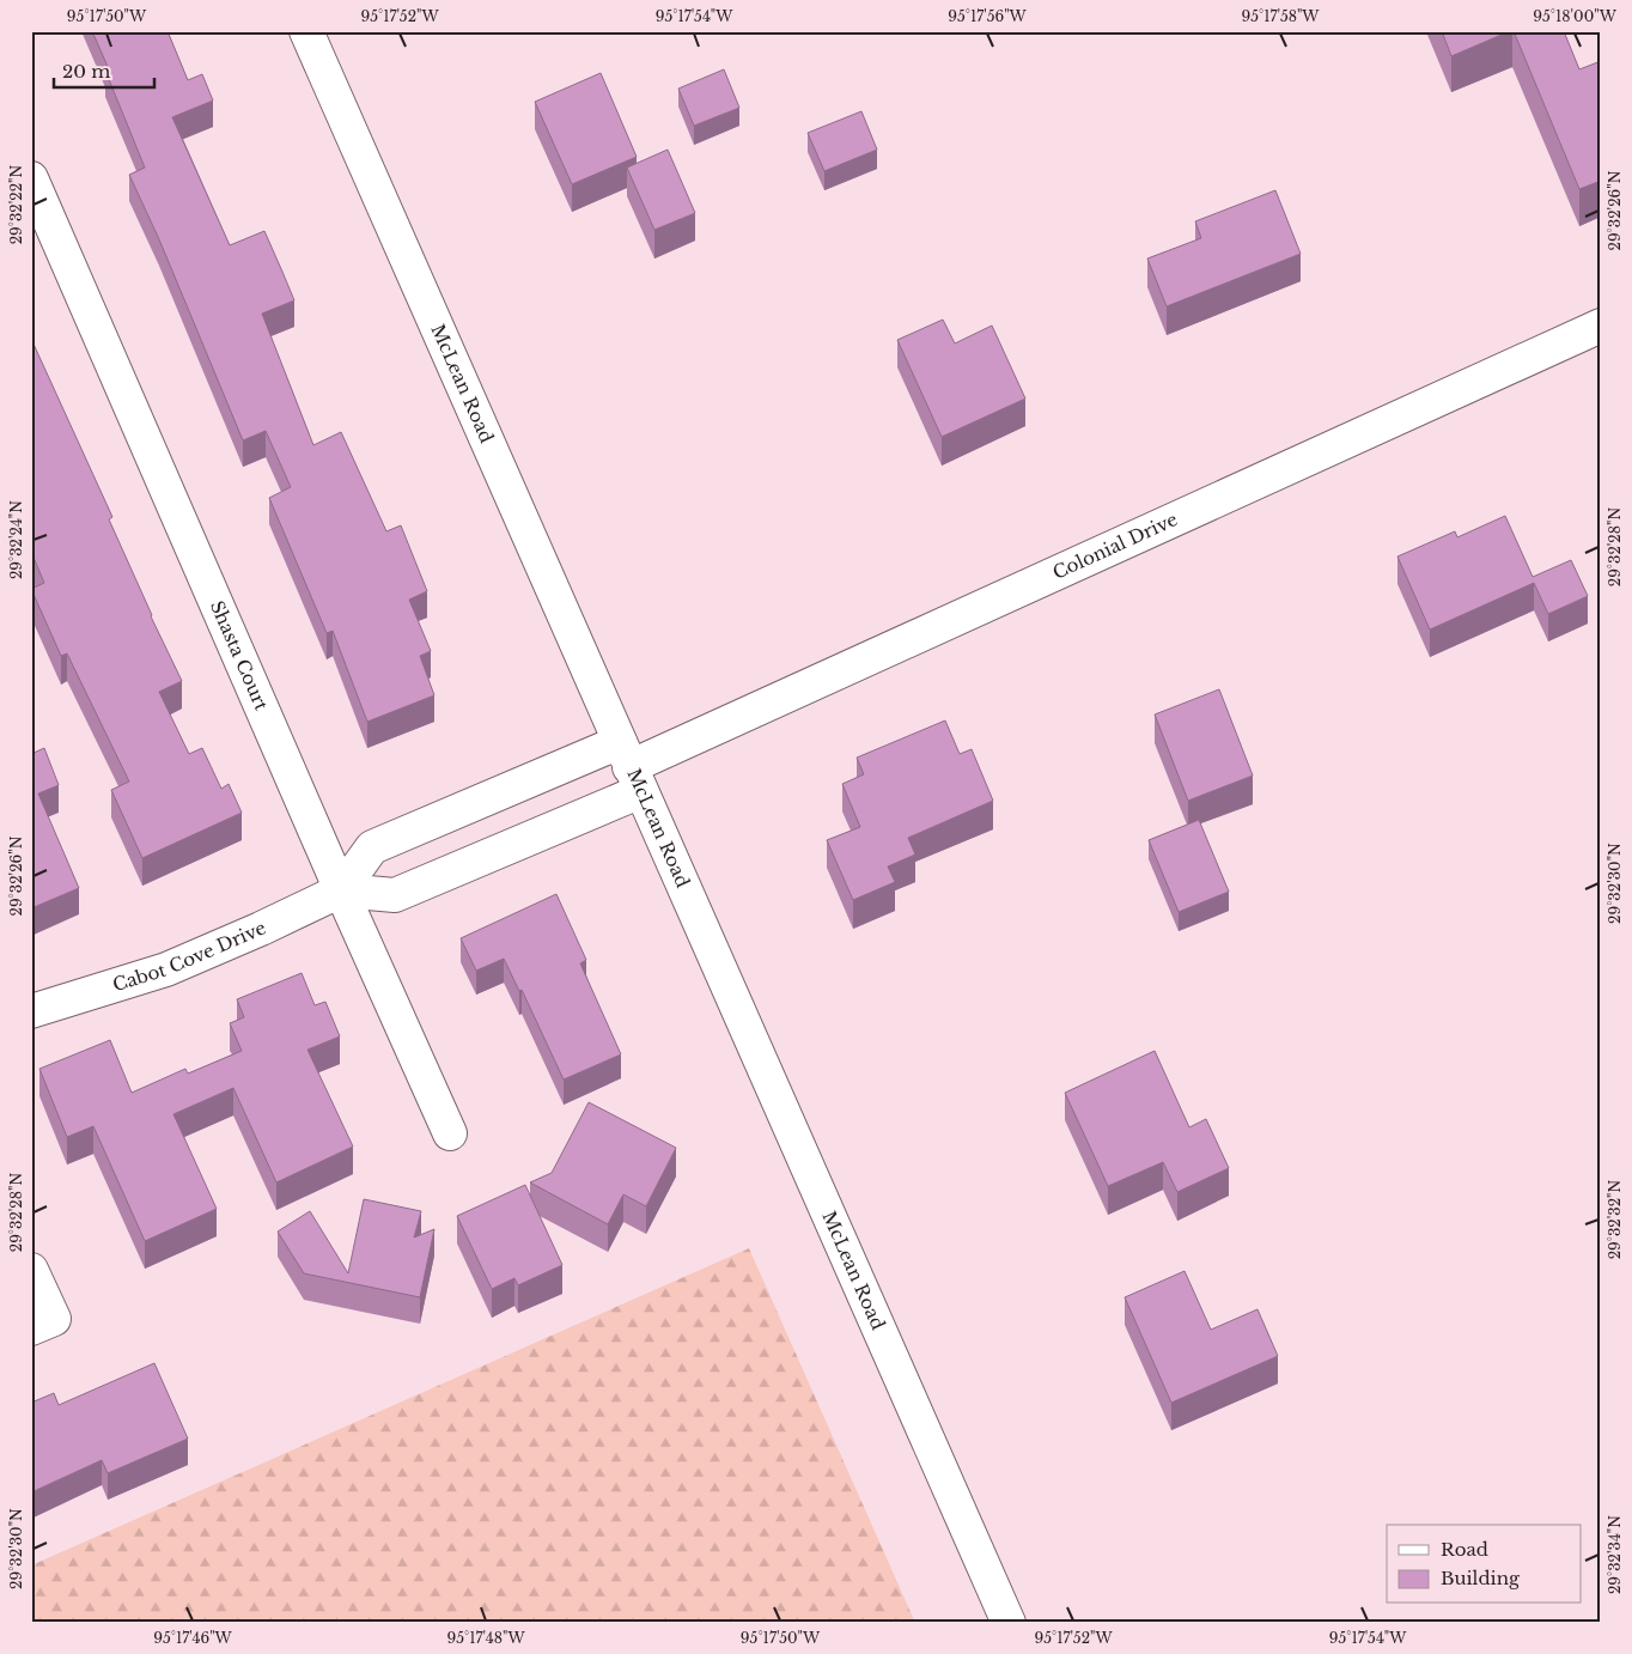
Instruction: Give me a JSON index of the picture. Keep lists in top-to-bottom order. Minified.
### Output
{"streets":{"street":["McLean Road","Colonial Drive","Shasta Court","Cabot Cove Drive"]},"crossings":[["McLean Road","Colonial Drive"],["McLean Road","Cabot Cove Drive"],["Colonial Drive","Cabot Cove Drive"],["Shasta Court","Cabot Cove Drive"]],"legend":["Road","Building"],"scale_bar":"20 m","coordinates":["95°17'50\"W","95°17'52\"W","95°17'54\"W","95°17'56\"W","95°17'58\"W","95°18'00\"W","29°32'22\"N","29°32'26\"N","29°32'24\"N","29°32'28\"N","29°32'30\"N","29°32'32\"N","29°32'34\"N","95°17'46\"W","95°17'48\"W"]}
